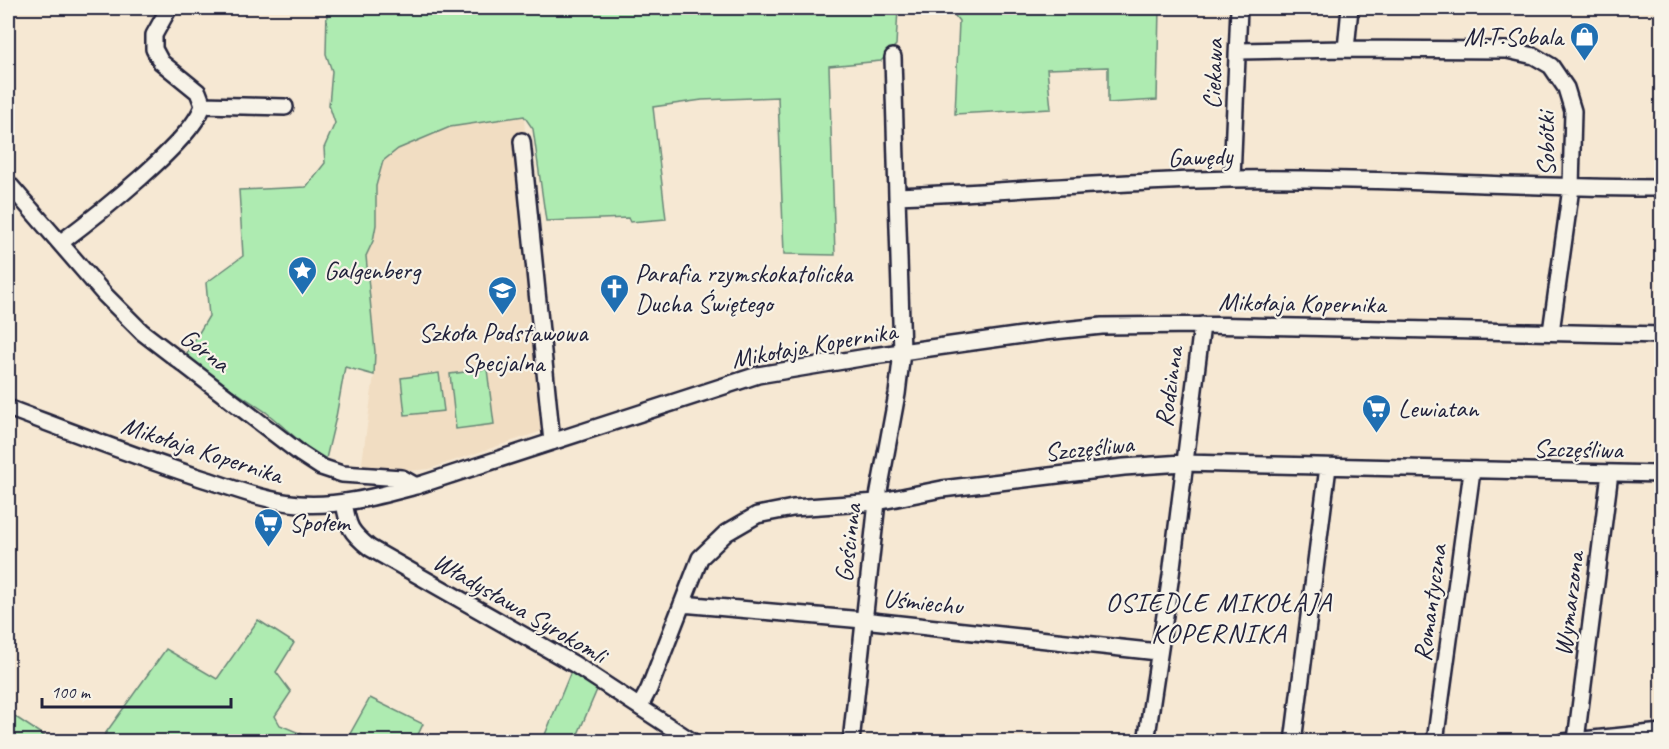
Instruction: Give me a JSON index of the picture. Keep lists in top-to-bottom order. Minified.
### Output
{"streets":{"street":["Ciekawa","Sobótki","Gawędy","Mikołaja Kopernika","Górna","Rodzinna","Szczęśliwa","Gościnna","Uśmiechu","Romantyczna","Wymarzona","Władysława Syrokomli"]},"crossings":[["Ciekawa","Sobótki"],["Ciekawa","Gawędy"],["Sobótki","Gawędy"],["Sobótki","Mikołaja Kopernika"],["Mikołaja Kopernika","Górna"],["Mikołaja Kopernika","Rodzinna"],["Mikołaja Kopernika","Gościnna"],["Mikołaja Kopernika","Władysława Syrokomli"],["Rodzinna","Szczęśliwa"],["Rodzinna","Uśmiechu"],["Szczęśliwa","Gościnna"],["Szczęśliwa","Uśmiechu"],["Szczęśliwa","Romantyczna"],["Szczęśliwa","Wymarzona"],["Szczęśliwa","Władysława Syrokomli"],["Gościnna","Uśmiechu"]],"districts":["OSIEDLE MIKOŁAJA KOPERNIKA"],"places":{"shop":["M.T.Sobala"],"place":["Galgenberg"],"church":["Parafia rzymskokatolicka Ducha Świętego"],"school or university":["Szkoła Podstawowa Specjalna"],"supermarket":["Lewiatan","Społem"]},"scale_bar":"100 m"}
